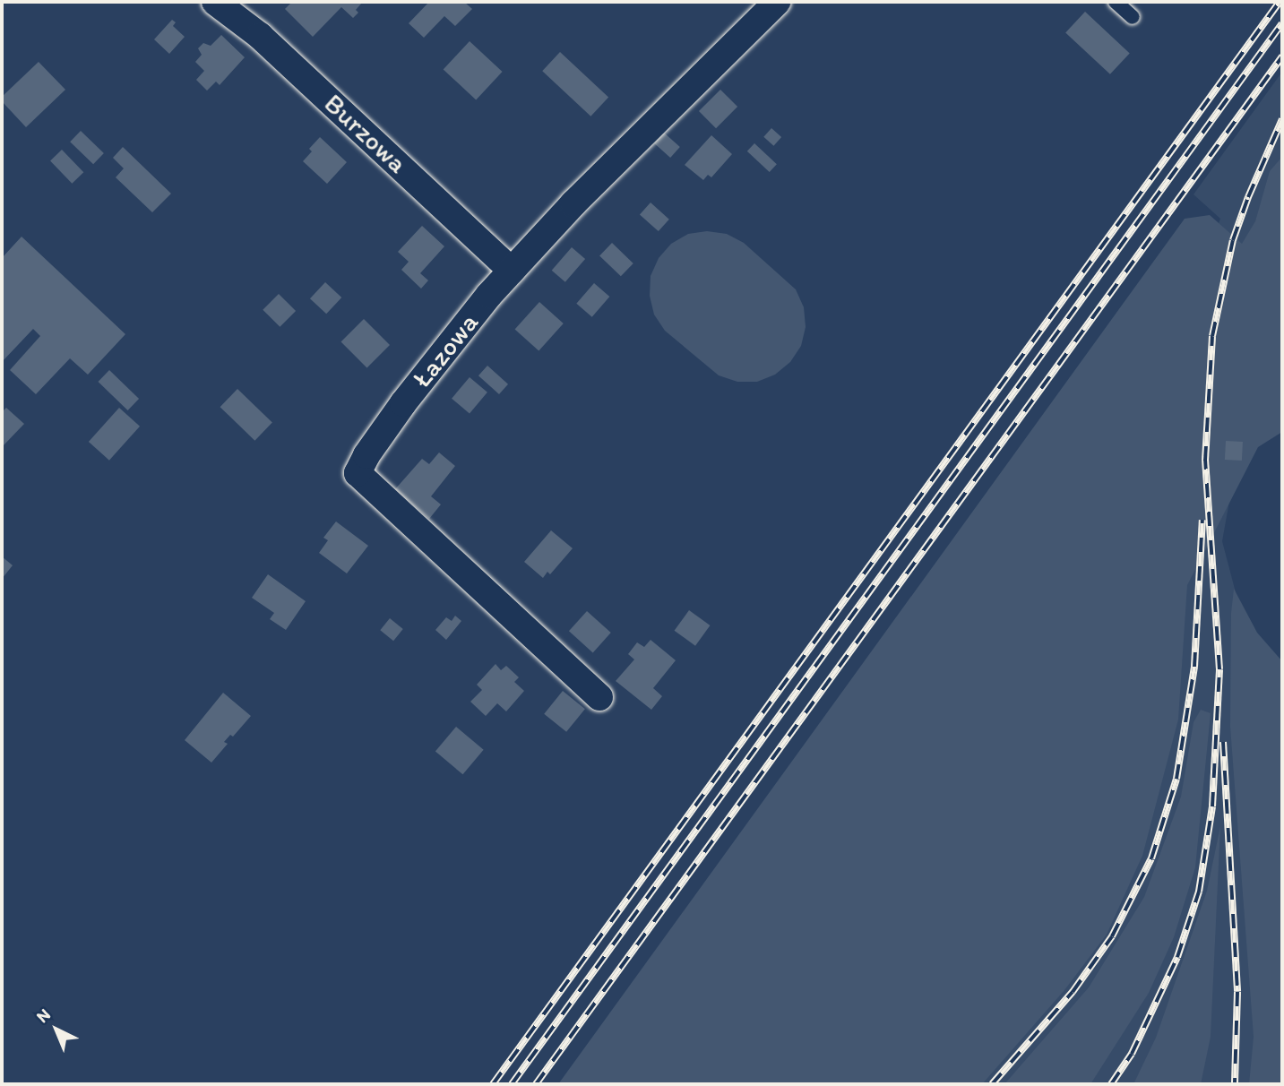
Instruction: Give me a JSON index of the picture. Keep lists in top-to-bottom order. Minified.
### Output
{"streets":{"street":["Burzowa","Łazowa"]},"crossings":[["Burzowa","Łazowa"]],"north":"top left"}
